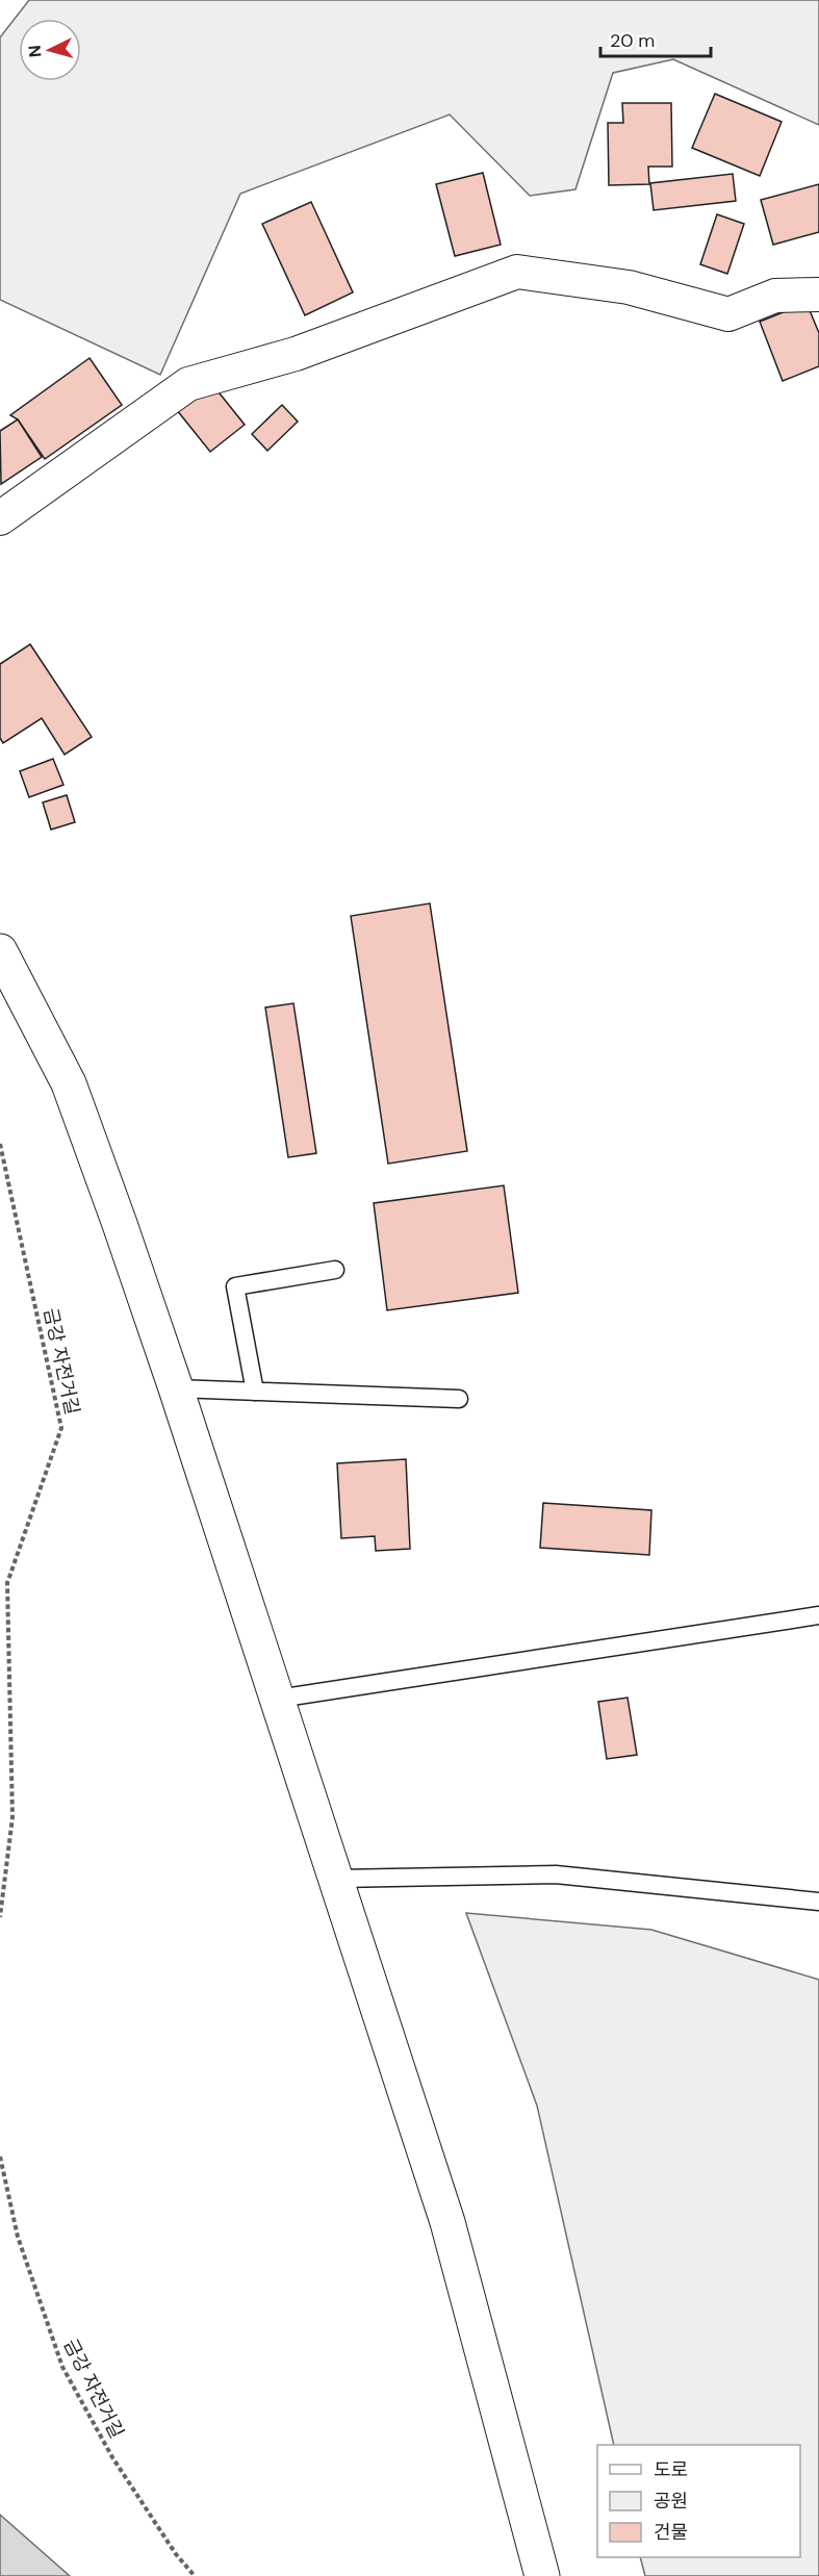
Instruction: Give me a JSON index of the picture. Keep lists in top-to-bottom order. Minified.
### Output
{"streets":{"path":["금강 자전거길"]},"legend":["도로","공원","건물"],"scale_bar":"20 m","north":"left"}
